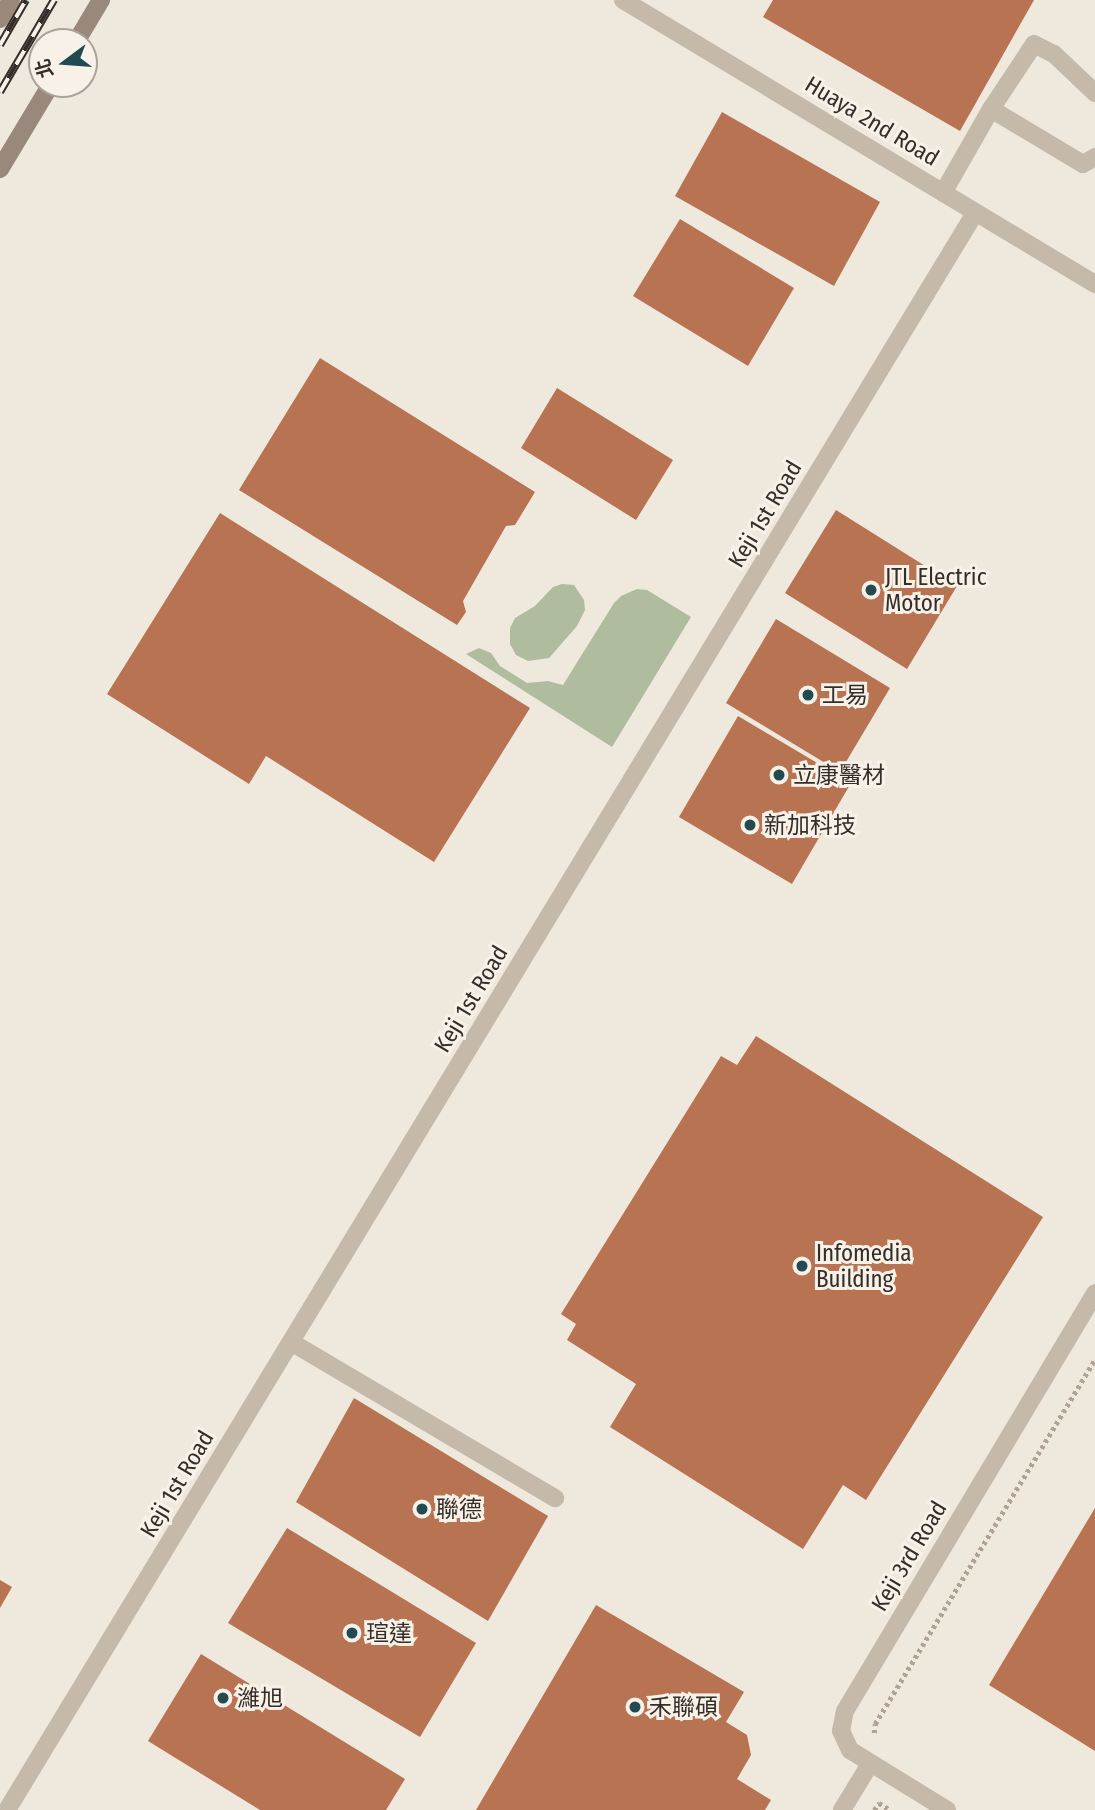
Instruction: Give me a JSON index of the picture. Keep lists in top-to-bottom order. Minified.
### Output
{"streets":{"street":["Huaya 2nd Road","Keji 1st Road","Keji 3rd Road"]},"crossings":[["Huaya 2nd Road","Keji 1st Road"]],"places":["JTL Electric Motor","工易","立康醫材","新加科技","Infomedia Building","聯德","瑄達","濰旭","禾聯碩"],"north":"left"}
